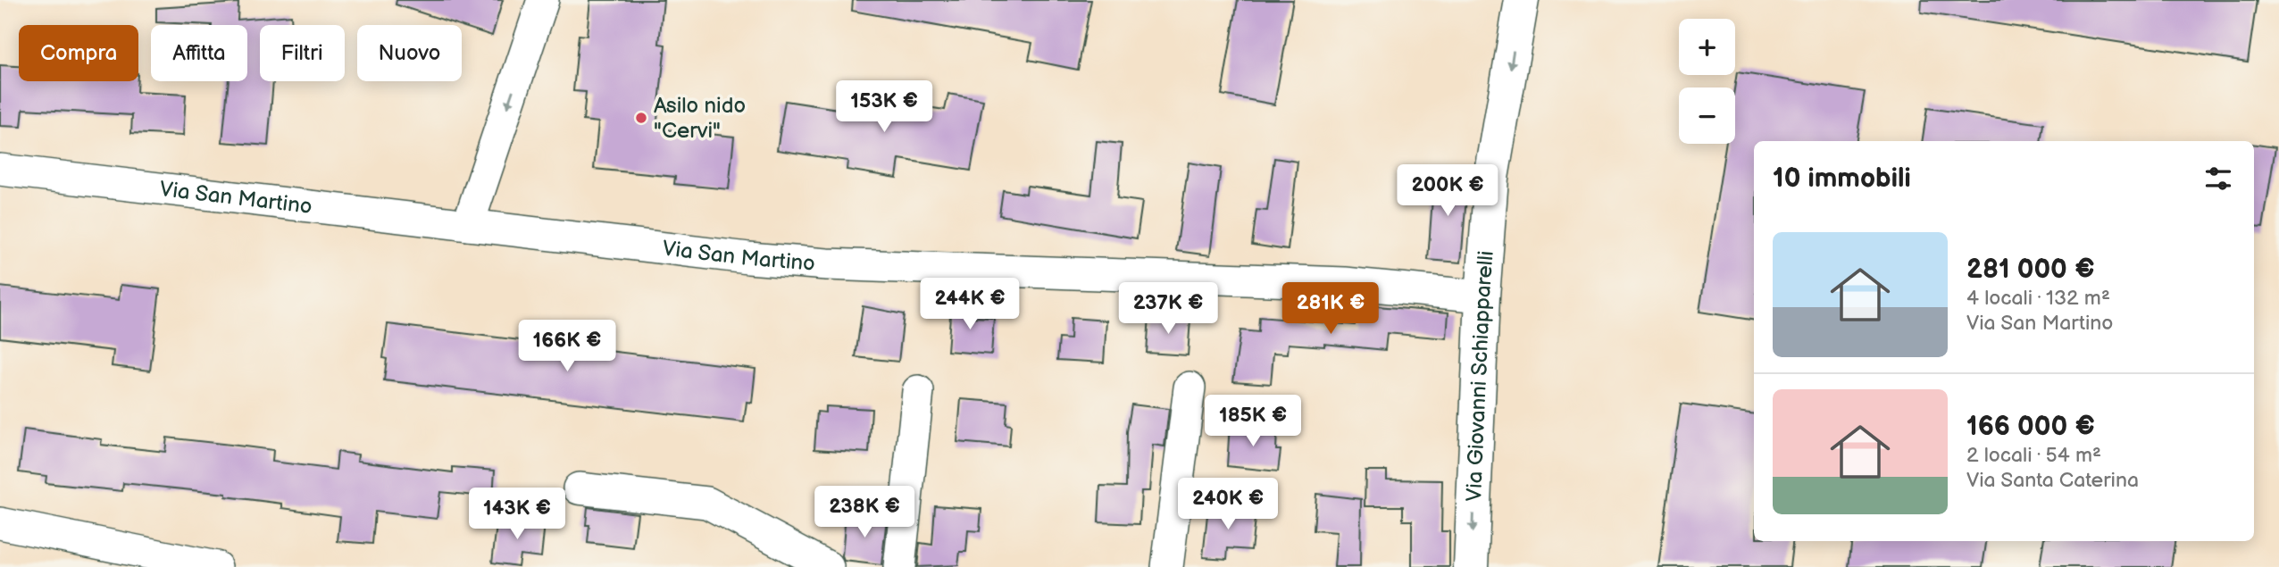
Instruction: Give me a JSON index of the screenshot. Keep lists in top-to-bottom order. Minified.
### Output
{"streets":{"street":["Via San Martino","Via Giovanni Schiapparelli"]},"crossings":[["Via San Martino","Via Giovanni Schiapparelli"]],"one_way":["Via Giovanni Schiapparelli"],"places":["Asilo nido \"Cervi\""],"page":{"map_buttons":["+","−"],"chip":["Compra","Affitta","Filtri","Nuovo"],"price":["153K €","200K €","244K €","237K €","281K €","166K €","185K €","240K €","238K €","143K €"],"heading":"10 immobili","list":[{"name":"281 000 €","note":"4 locali · 132 m² · Via San Martino"},{"name":"166 000 €","note":"2 locali · 54 m² · Via Santa Caterina"}]}}
